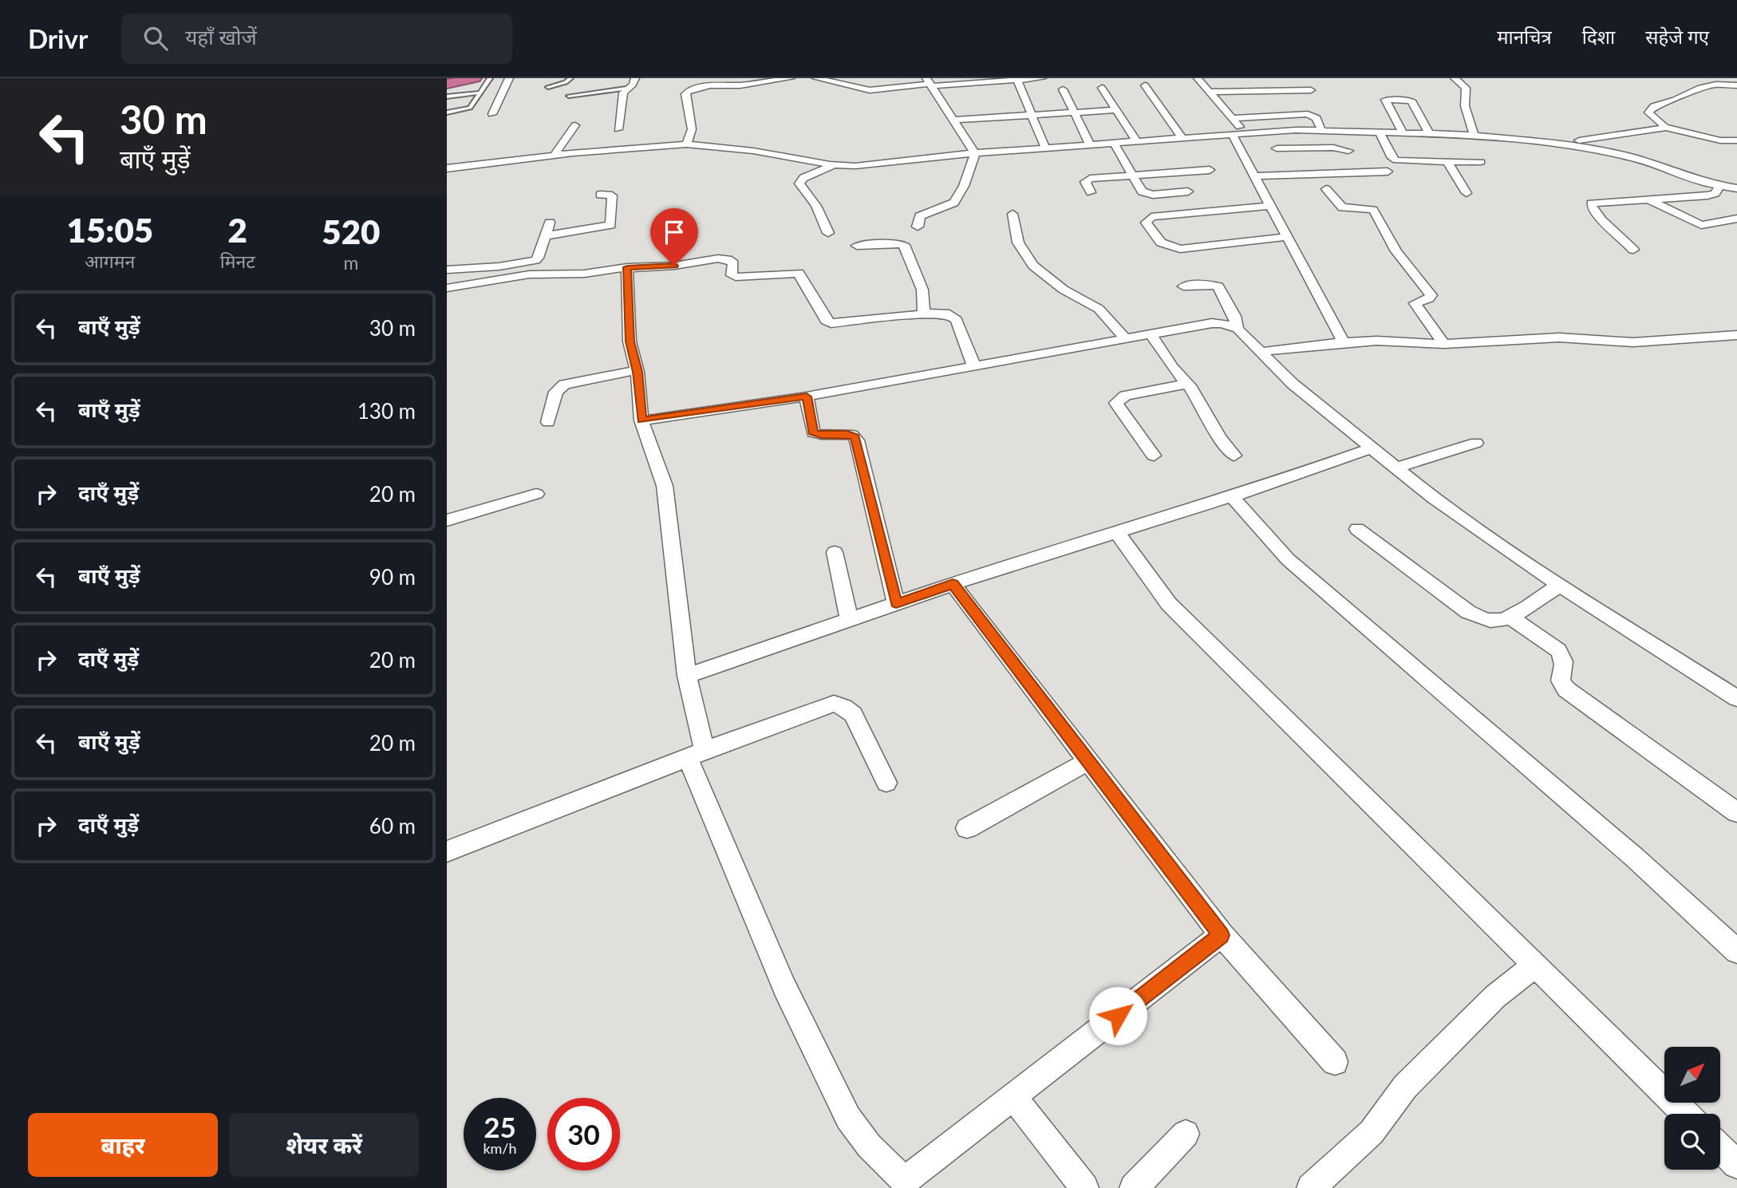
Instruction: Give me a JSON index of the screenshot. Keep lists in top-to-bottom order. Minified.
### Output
{"north":"top right","page":{"header":"Drivr","search":"यहाँ खोजें","nav":["मानचित्र","दिशा","सहेजे गए"],"turn":["30 m","बाएँ मुड़ें"],"eta":["15:05","आगमन","2","मिनट","520","m"],"list":[{"name":"बाएँ मुड़ें","value":"30 m"},{"name":"बाएँ मुड़ें","value":"130 m"},{"name":"दाएँ मुड़ें","value":"20 m"},{"name":"बाएँ मुड़ें","value":"90 m"},{"name":"दाएँ मुड़ें","value":"20 m"},{"name":"बाएँ मुड़ें","value":"20 m"},{"name":"दाएँ मुड़ें","value":"60 m"}],"speed":"25 km/h","limit":"30","buttons":["बाहर","शेयर करें"]}}
